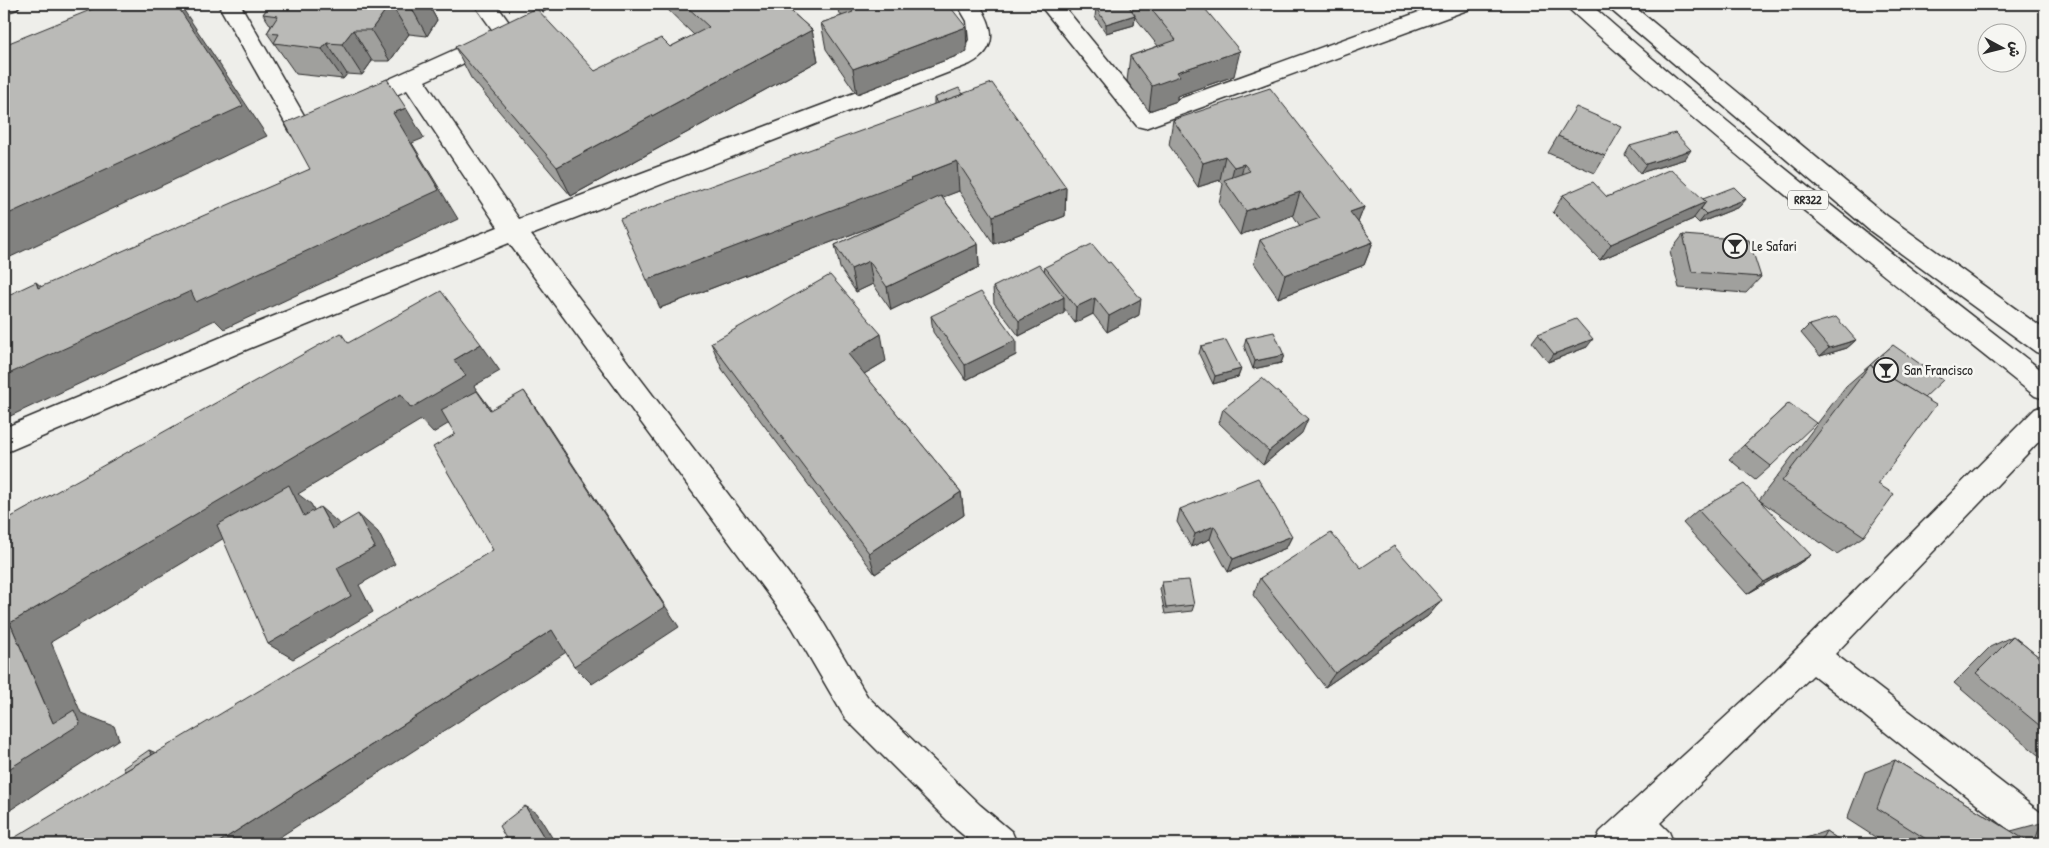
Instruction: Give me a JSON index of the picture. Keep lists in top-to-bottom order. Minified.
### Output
{"streets":{"street":["RR322"]},"places":{"bar":["Le Safari","San Francisco"]},"north":"right"}
